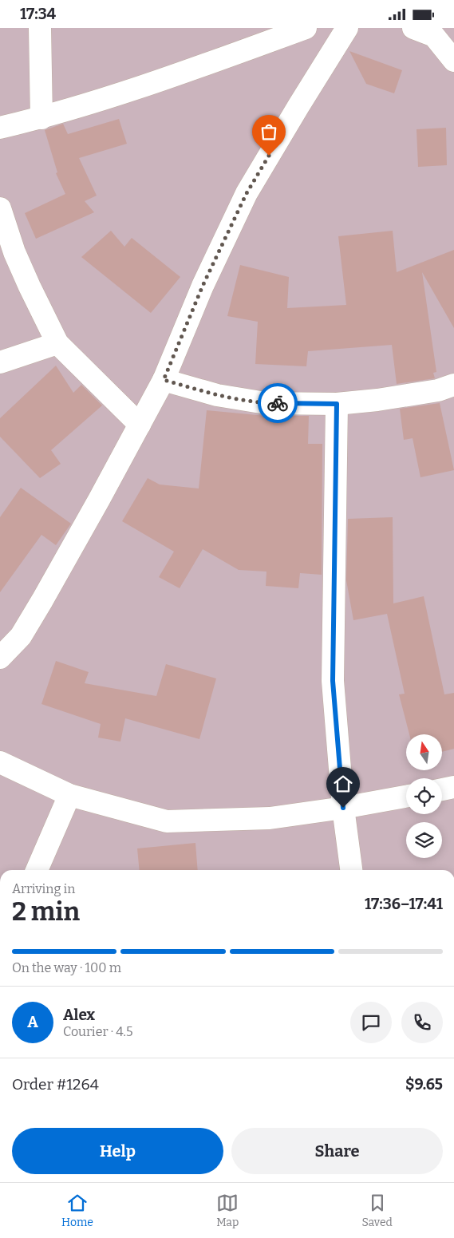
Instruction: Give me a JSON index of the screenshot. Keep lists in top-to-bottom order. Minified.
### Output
{"north":"top","page":{"status":"17:34","heading":["2 min","Arriving in","17:36–17:41"],"panel":["Alex","Courier · 4.5","Order #1264","$9.65"],"bar":"On the way · 100 m","round":"A","buttons":["Help","Share"],"tabs":["Home","Map","Saved"]}}
